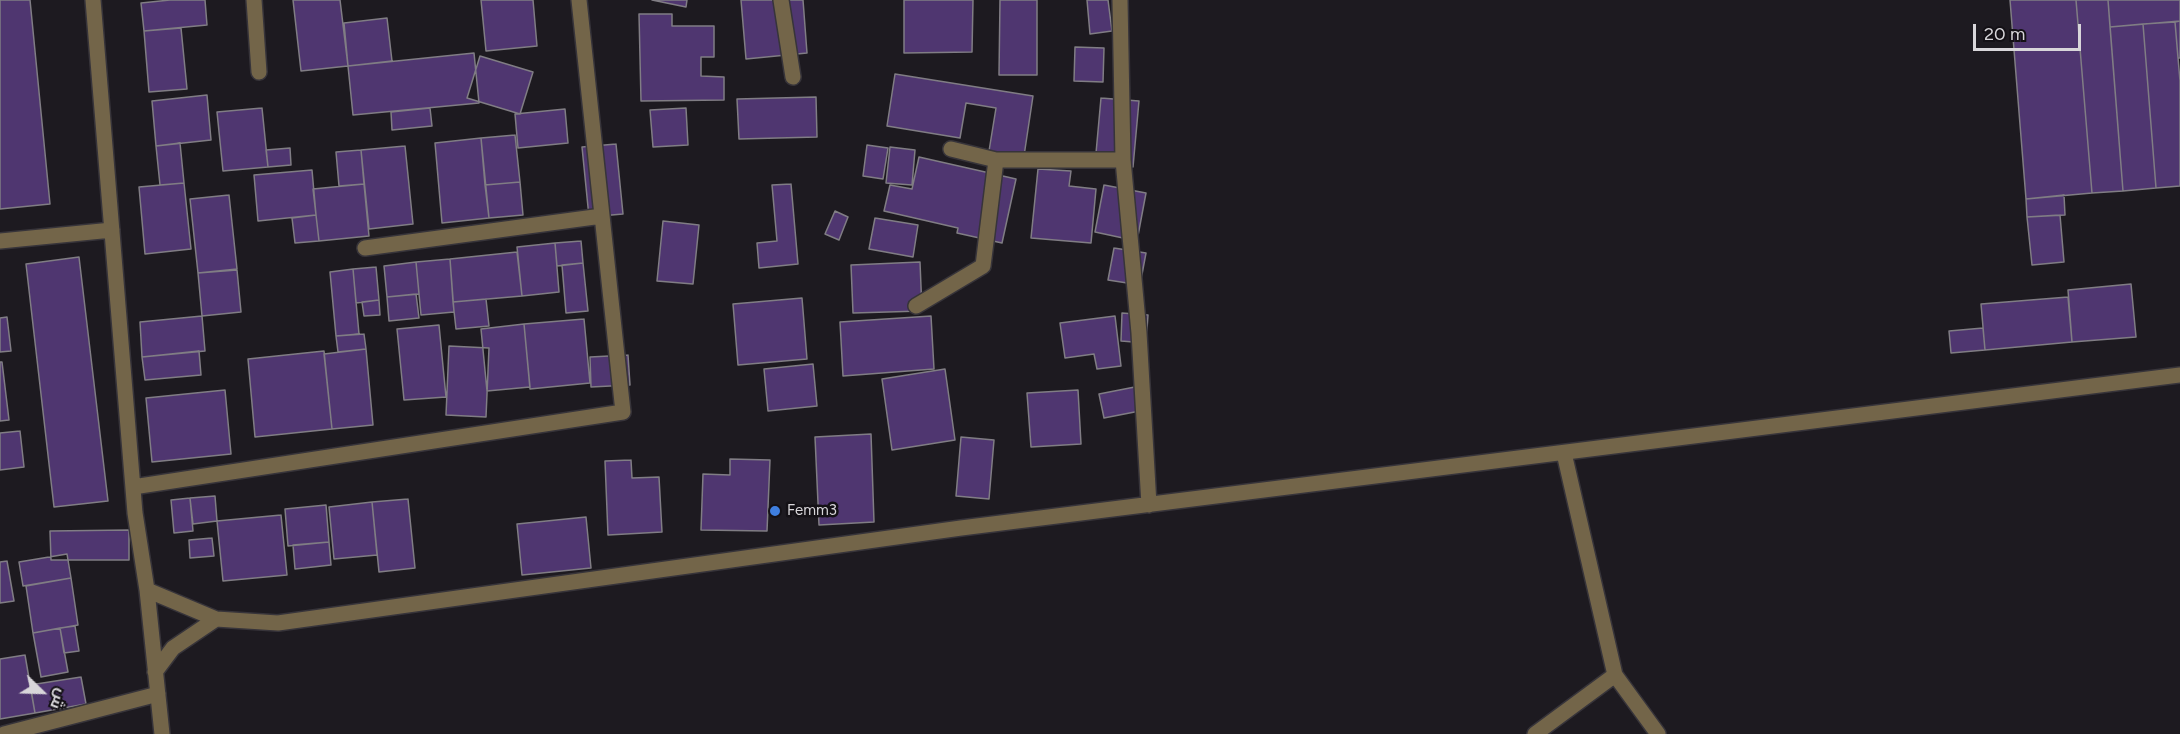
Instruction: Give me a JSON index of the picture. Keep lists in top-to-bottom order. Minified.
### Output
{"places":["Femm3"],"scale_bar":"20 m","north":"bottom right"}
